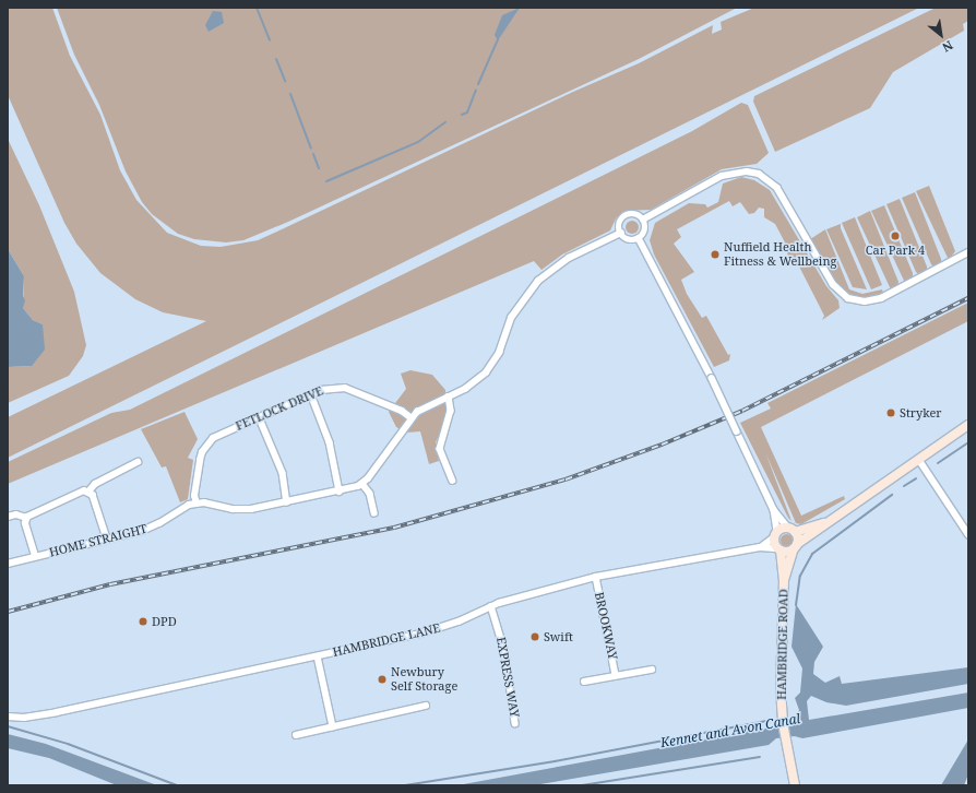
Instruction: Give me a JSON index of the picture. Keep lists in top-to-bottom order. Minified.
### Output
{"streets":{"main road":["HAMBRIDGE ROAD"],"street":["FETLOCK DRIVE","HOME STRAIGHT","BROOKWAY","HAMBRIDGE LANE","EXPRESS WAY"]},"crossings":[["FETLOCK DRIVE","HOME STRAIGHT"],["BROOKWAY","HAMBRIDGE LANE"],["HAMBRIDGE LANE","HAMBRIDGE ROAD"],["HAMBRIDGE LANE","EXPRESS WAY"]],"water":["Kennet and Avon Canal"],"places":["Car Park 4","Nuffield Health Fitness & Wellbeing","Stryker","DPD","Swift","Newbury Self Storage"],"north":"bottom right"}
